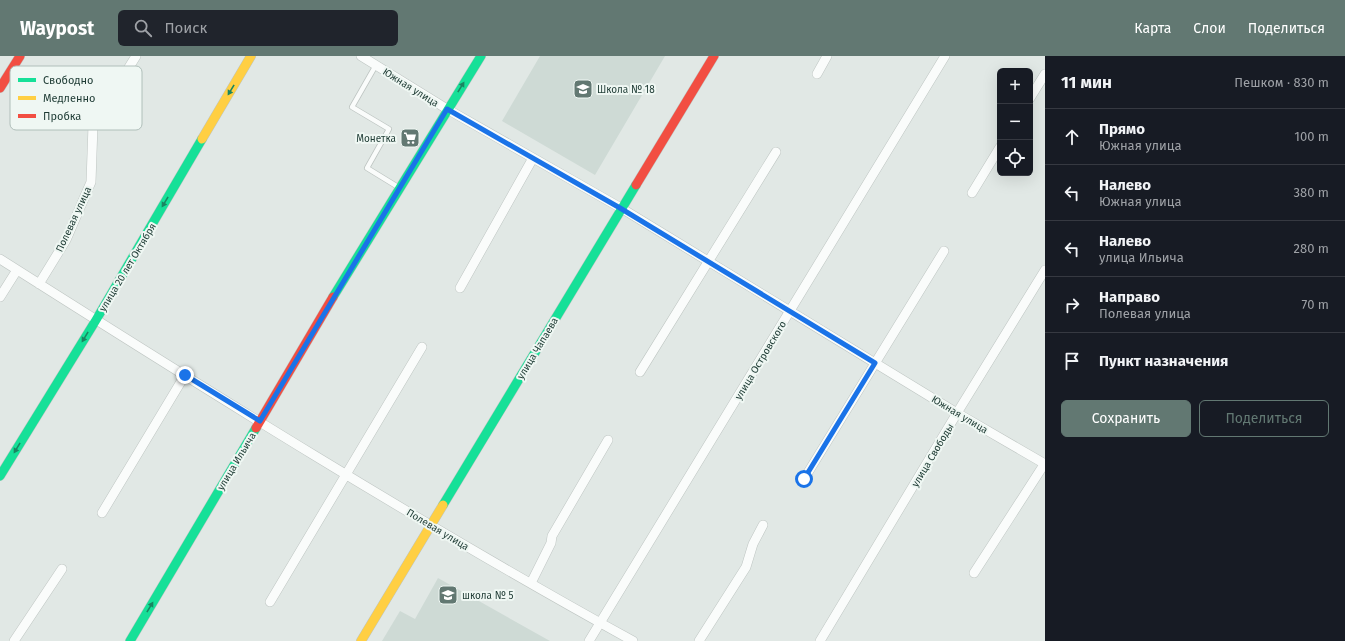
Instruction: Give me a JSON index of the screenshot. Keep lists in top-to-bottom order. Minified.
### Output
{"streets":{"main road":["улица 20 лет Октября","улица Чапаева","улица Ильича"],"street":["Южная улица","Полевая улица","улица Островского","улица Свободы"]},"crossings":[["Южная улица","улица Чапаева"],["Южная улица","улица Островского"],["Южная улица","улица Свободы"],["Южная улица","улица Ильича"],["Полевая улица","улица 20 лет Октября"],["Полевая улица","улица Чапаева"],["Полевая улица","улица Островского"],["Полевая улица","улица Ильича"]],"one_way":["улица 20 лет Октября","улица Ильича"],"places":{"school or university":["Школа № 18","школа № 5"],"supermarket":["Монетка"]},"legend":["Свободно","Медленно","Пробка"],"page":{"header":"Waypost","search":"Поиск","nav":["Карта","Слои","Поделиться"],"heading":["11 мин","Пешком · 830 m"],"map_buttons":["+","−"],"list":[["Прямо","Южная улица","100 m"],["Налево","Южная улица","380 m"],["Налево","улица Ильича","280 m"],["Направо","Полевая улица","70 m"],"Пункт назначения"],"buttons":["Сохранить","Поделиться"]}}
